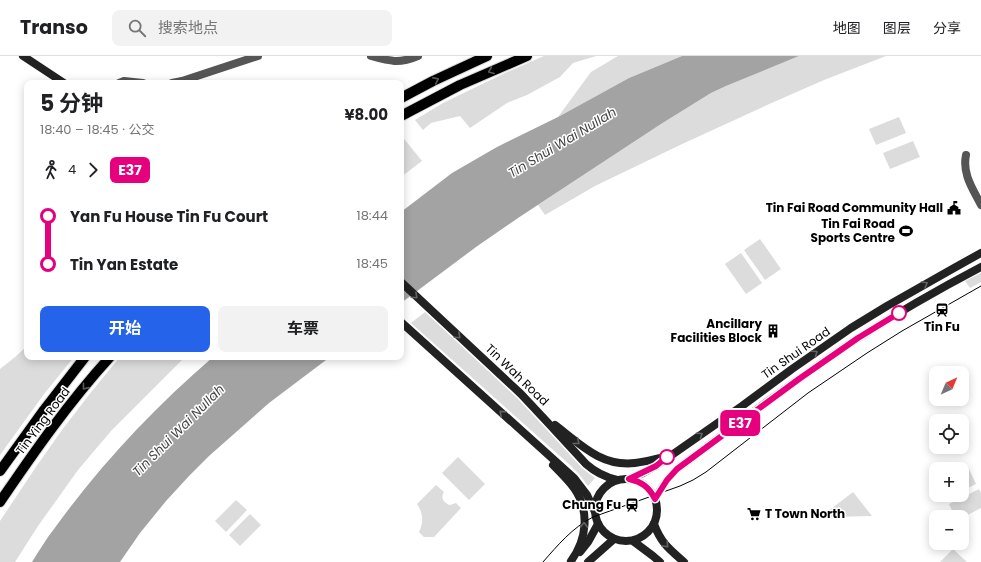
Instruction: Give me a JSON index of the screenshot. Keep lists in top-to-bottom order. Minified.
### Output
{"streets":{"main road":["Tin Shui Road","Tin Wah Road","Tin Ying Road"]},"crossings":[["Tin Shui Road","Tin Wah Road"]],"water":["Tin Shui Wai Nullah"],"places":{"public building":["Tin Fai Road Community Hall"],"sports":["Tin Fai Road Sports Centre"],"station":["Tin Fu","Chung Fu"],"building":["Ancillary Facilities Block"],"supermarket":["T Town North"]},"lines":["bus line E37"],"north":"top right","page":{"header":"Transo","search":"搜索地点","nav":["地图","图层","分享"],"on_map":"E37","heading":["5 分钟","18:40 – 18:45 · 公交","¥8.00"],"legs":["4","E37"],"list":[{"name":"Yan Fu House Tin Fu Court","value":"18:44"},{"name":"Tin Yan Estate","value":"18:45"}],"buttons":["开始","车票"],"map_buttons":["+","−"]}}
